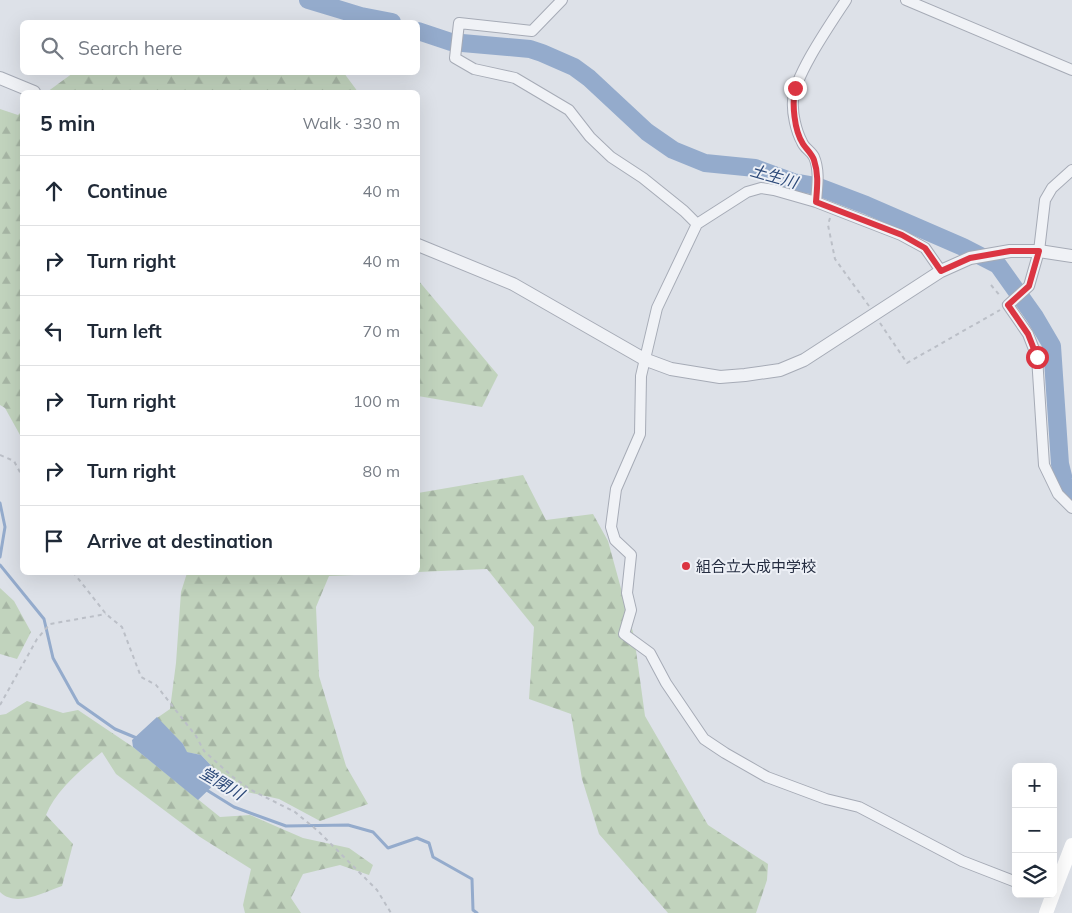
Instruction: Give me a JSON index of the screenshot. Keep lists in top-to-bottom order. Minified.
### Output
{"water":["土生川","堂閉川"],"places":["組合立大成中学校"],"page":{"search":"Search here","heading":["5 min","Walk · 330 m"],"list":[["Continue","40 m"],["Turn right","40 m"],["Turn left","70 m"],["Turn right","100 m"],["Turn right","80 m"],"Arrive at destination"],"map_buttons":["+","−"]}}
